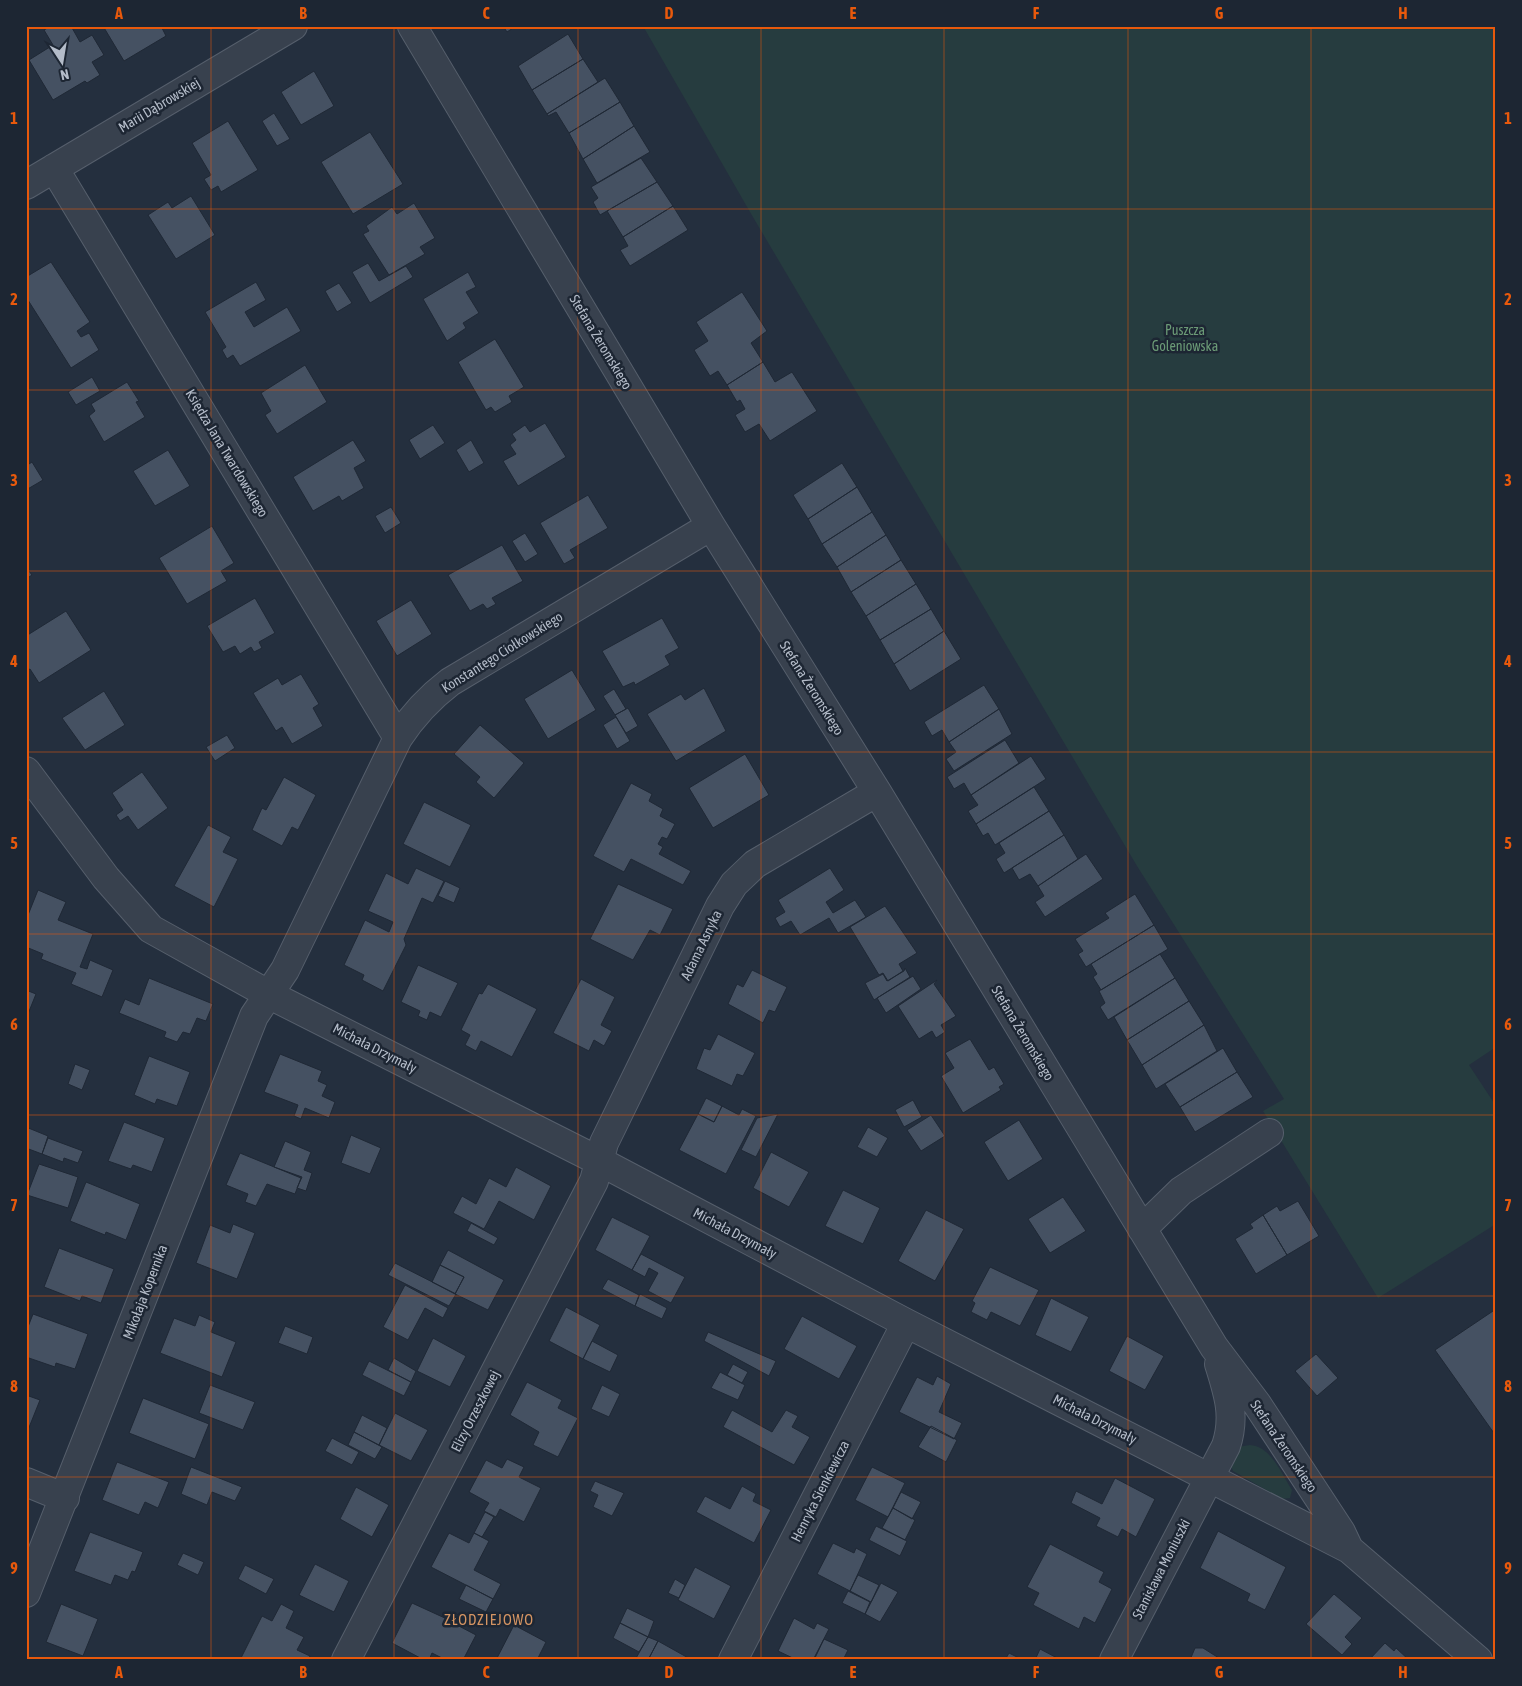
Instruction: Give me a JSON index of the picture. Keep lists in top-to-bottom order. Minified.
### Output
{"streets":{"street":["Marii Dąbrowskiej","Stefana Żeromskiego","Księdza Jana Twardowskiego","Konstantego Ciołkowskiego","Adama Asnyka","Michała Drzymały","Mikołaja Kopernika","Elizy Orzeszkowej","Henryka Sienkiewicza","Stanisława Moniuszki"]},"crossings":[["Marii Dąbrowskiej","Księdza Jana Twardowskiego"],["Stefana Żeromskiego","Konstantego Ciołkowskiego"],["Stefana Żeromskiego","Adama Asnyka"],["Stefana Żeromskiego","Michała Drzymały"],["Stefana Żeromskiego","Stanisława Moniuszki"],["Księdza Jana Twardowskiego","Konstantego Ciołkowskiego"],["Konstantego Ciołkowskiego","Michała Drzymały"],["Konstantego Ciołkowskiego","Mikołaja Kopernika"],["Adama Asnyka","Michała Drzymały"],["Adama Asnyka","Elizy Orzeszkowej"],["Michała Drzymały","Mikołaja Kopernika"],["Michała Drzymały","Elizy Orzeszkowej"],["Michała Drzymały","Henryka Sienkiewicza"],["Michała Drzymały","Stanisława Moniuszki"]],"districts":["ZŁODZIEJOWO"],"parks":["Puszcza Goleniowska"],"north":"bottom","grid":{"columns":["A","B","C","D","E","F","G","H"],"rows":["1","2","3","4","5","6","7","8","9"]}}
